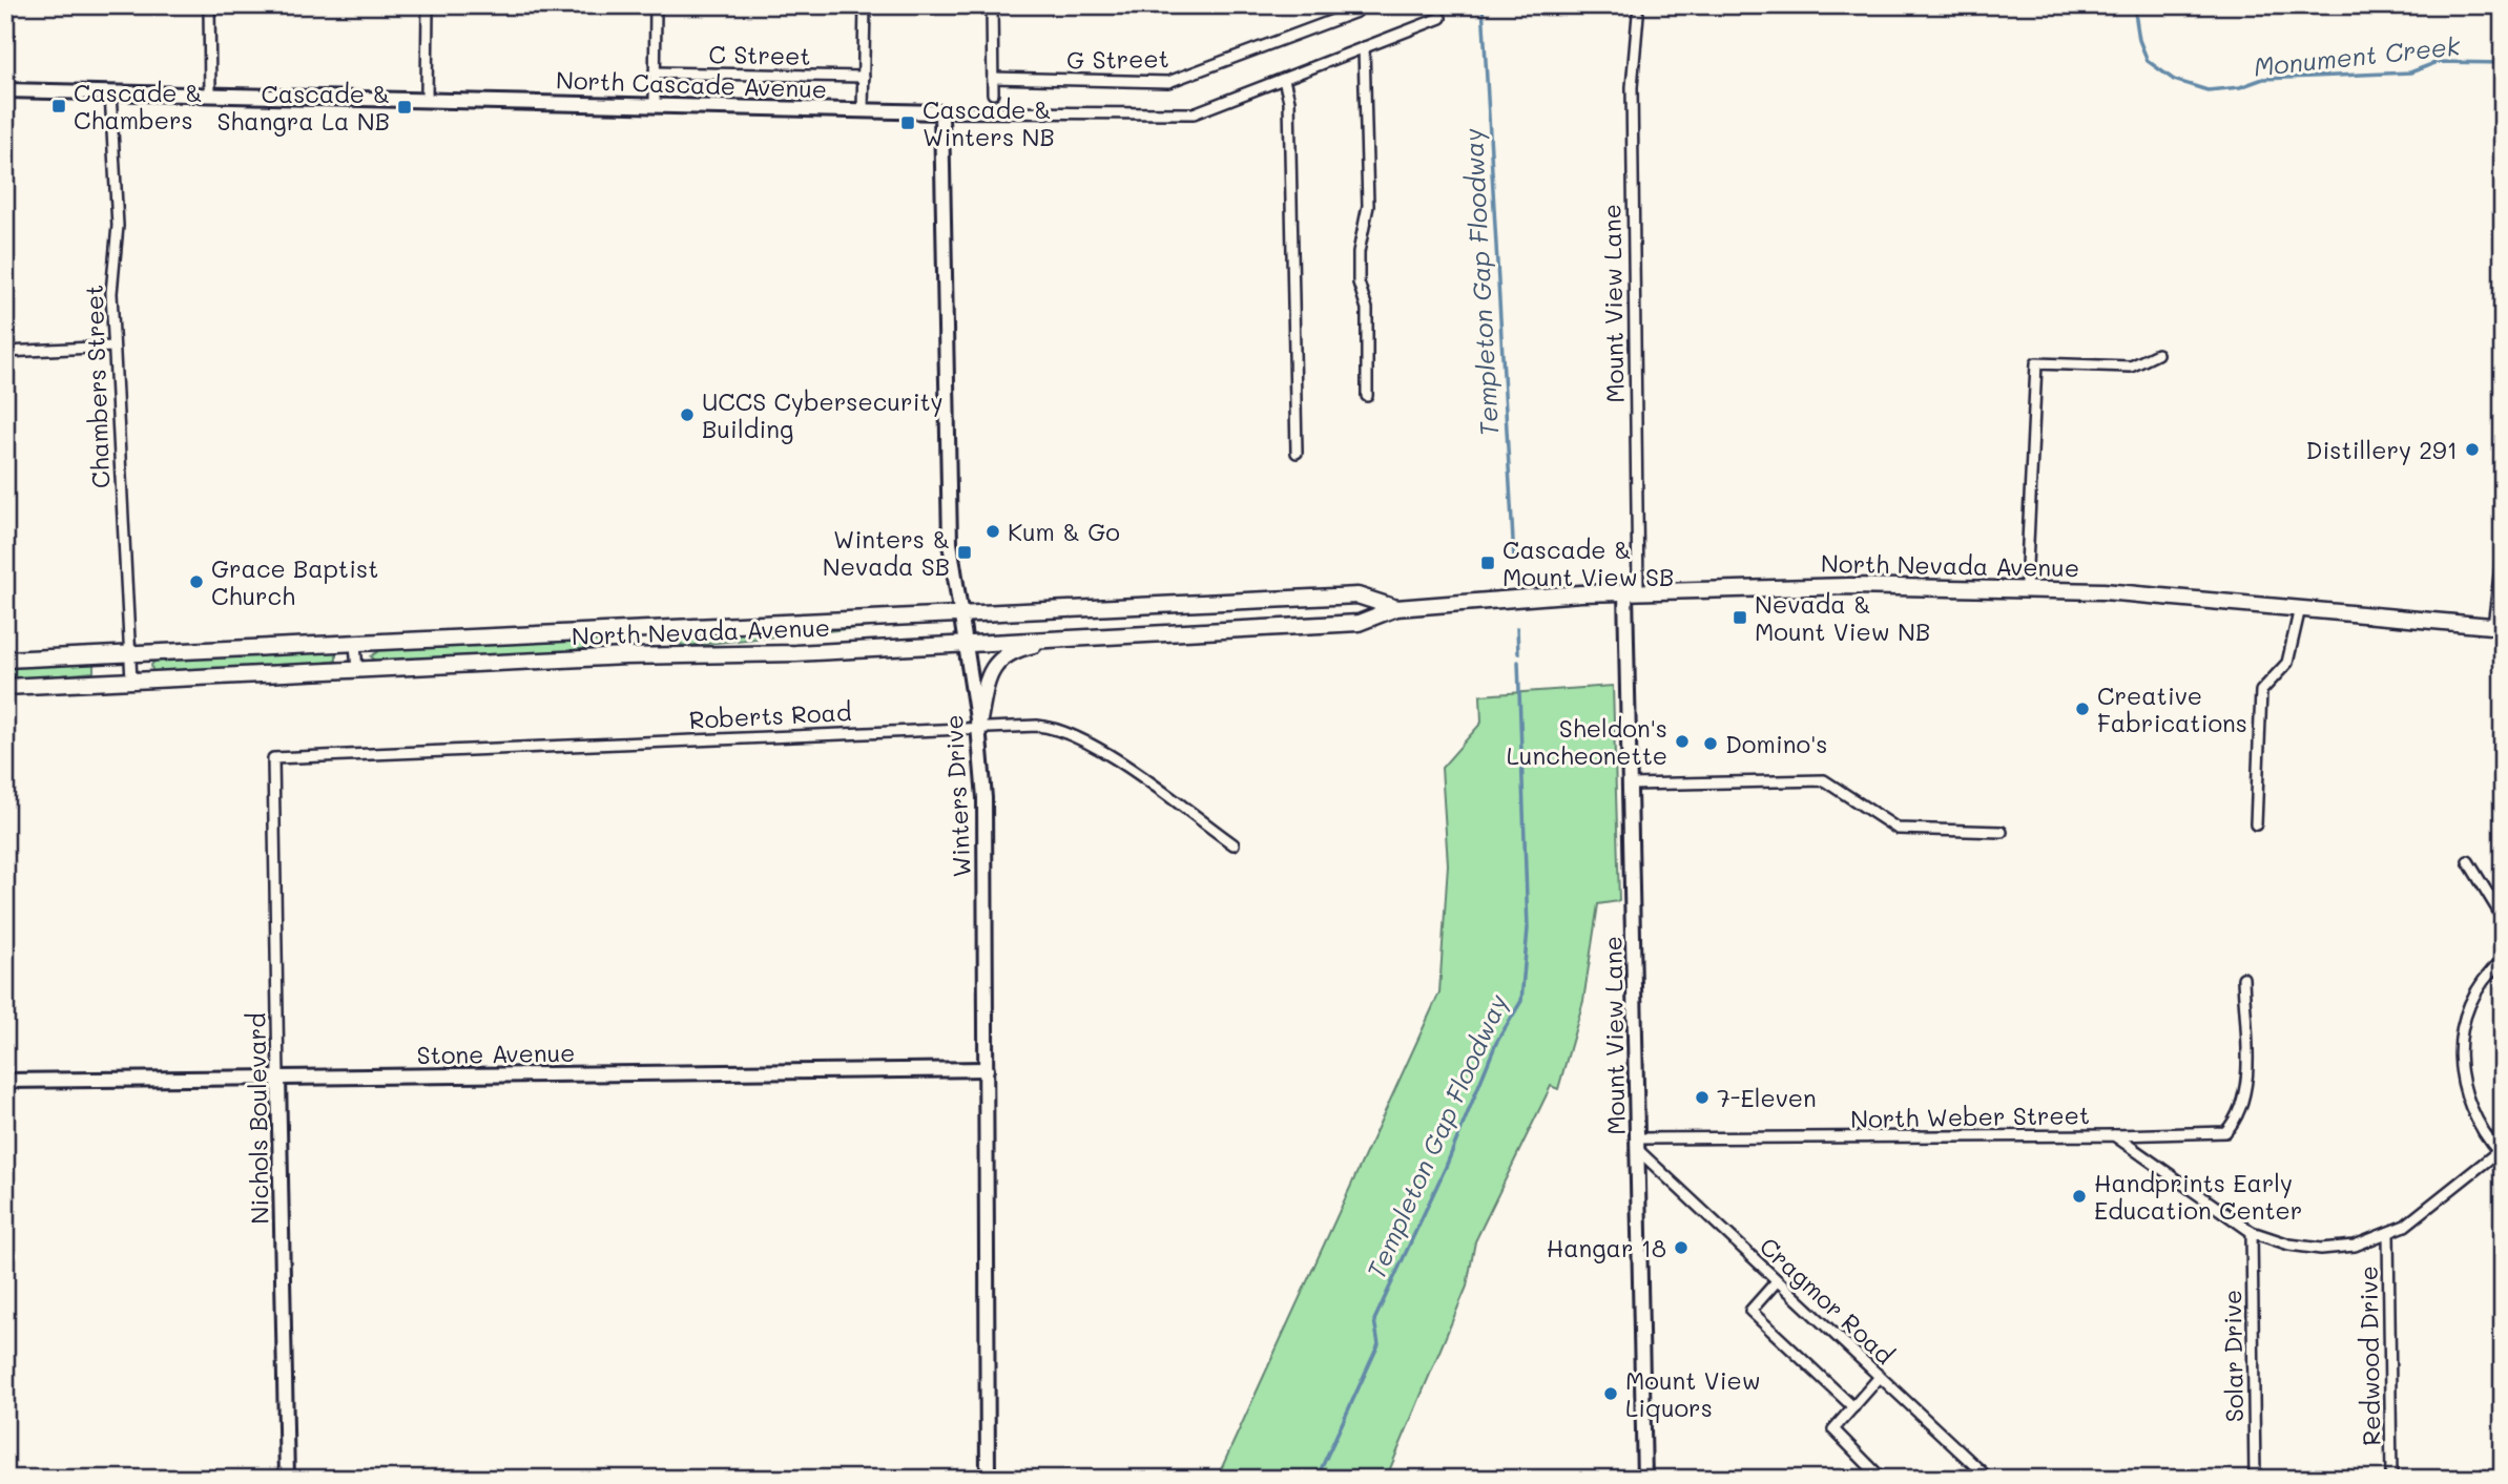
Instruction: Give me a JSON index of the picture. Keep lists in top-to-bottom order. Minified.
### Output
{"streets":{"main road":["North Nevada Avenue"],"street":["C Street","G Street","North Cascade Avenue","Mount View Lane","Chambers Street","Roberts Road","Winters Drive","Stone Avenue","North Weber Street","Nichols Boulevard","Cragmor Road","Solar Drive","Redwood Drive"]},"crossings":[["North Cascade Avenue","Chambers Street"],["North Cascade Avenue","Winters Drive"],["Mount View Lane","North Nevada Avenue"],["Mount View Lane","North Weber Street"],["Mount View Lane","Cragmor Road"],["Chambers Street","North Nevada Avenue"],["North Nevada Avenue","Winters Drive"],["Roberts Road","Winters Drive"],["Roberts Road","Nichols Boulevard"],["Winters Drive","Stone Avenue"],["Stone Avenue","Nichols Boulevard"],["North Weber Street","Cragmor Road"],["North Weber Street","Solar Drive"],["North Weber Street","Redwood Drive"]],"water":["Monument Creek","Templeton Gap Floodway"],"places":{"transit":["Cascade & Chambers","Cascade & Shangra La NB","Cascade & Winters NB","Winters & Nevada SB","Cascade & Mount View SB","Nevada & Mount View NB"],"other":["UCCS Cybersecurity Building","Distillery 291","Kum & Go","Grace Baptist Church","Creative Fabrications","Sheldon's Luncheonette","Domino's","7-Eleven","Handprints Early Education Center","Hangar 18","Mount View Liquors"]}}
